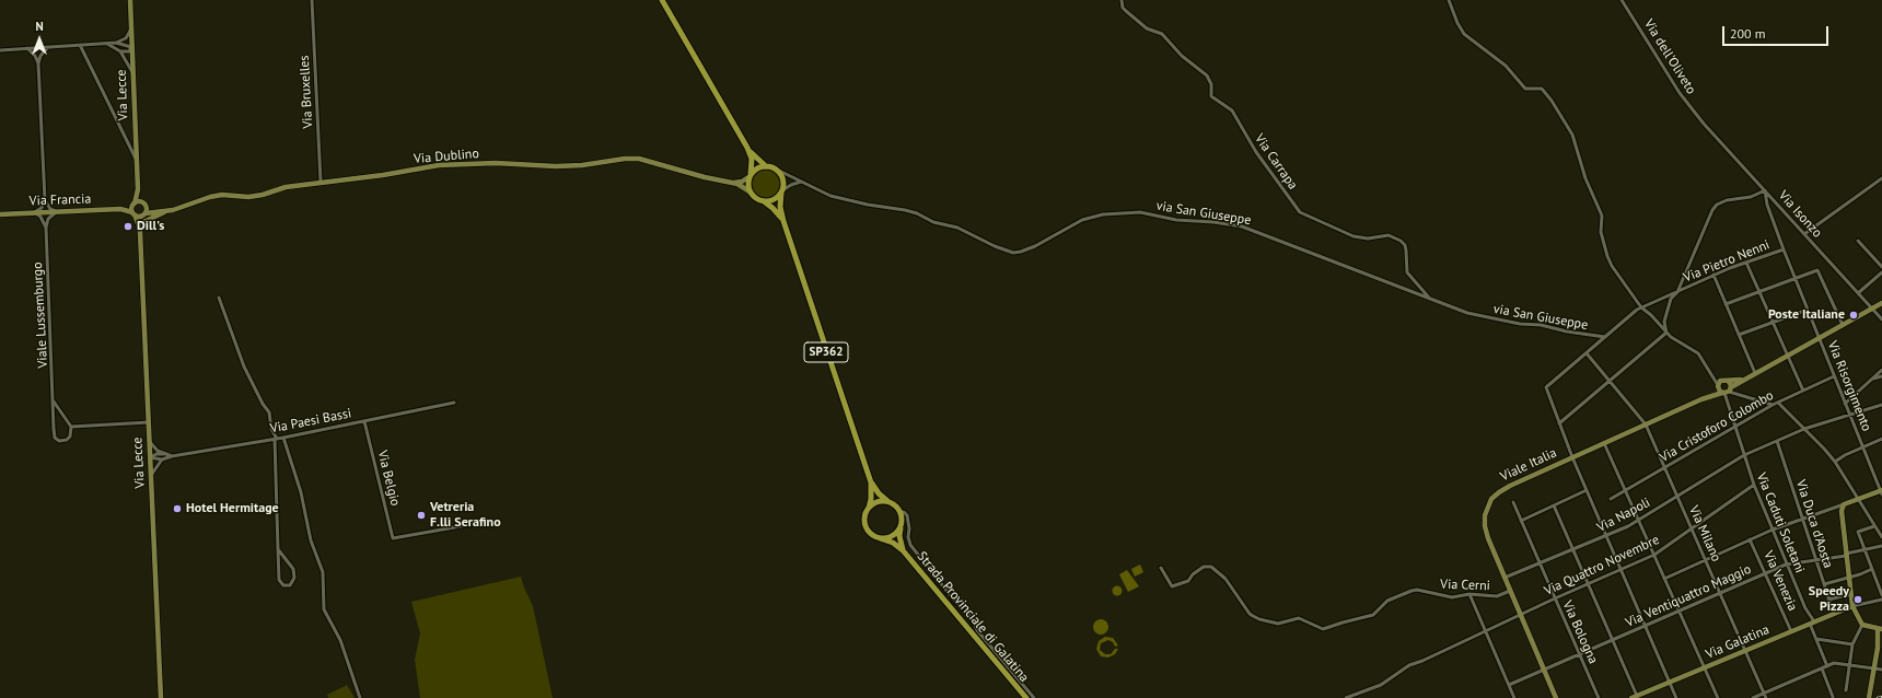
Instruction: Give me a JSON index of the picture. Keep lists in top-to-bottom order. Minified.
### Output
{"streets":{"main road":["SP362","Strada Provinciale di Galatina"],"street":["Via dell'Oliveto","Via Bruxelles","Via Lecce","Via Dublino","Via Carrapa","Via Francia","via San Giuseppe","Via Isonzo","Via Pietro Nenni","Viale Lussemburgo","Via Risorgimento","Via Paesi Bassi","Via Cristoforo Colombo","Viale Italia","Via Belgio","Via Napoli","Via Caduti Soletani","Via Duca d'Aosta","Via Milano","Via Quattro Novembre","Via Venezia","Via Cerni","Via Ventiquattro Maggio","Via Bologna","Via Galatina"]},"crossings":[["Via dell'Oliveto","Via Isonzo"],["Via Bruxelles","Via Dublino"],["Via Lecce","Via Dublino"],["Via Lecce","Via Paesi Bassi"],["Via Dublino","via San Giuseppe"],["Via Dublino","Strada Provinciale di Galatina"],["Via Carrapa","via San Giuseppe"],["via San Giuseppe","Via Pietro Nenni"],["via San Giuseppe","Strada Provinciale di Galatina"],["Via Isonzo","Via Risorgimento"],["Via Isonzo","Viale Italia"],["Via Pietro Nenni","Via Risorgimento"],["Via Pietro Nenni","Via Milano"],["Via Risorgimento","Via Cristoforo Colombo"],["Via Risorgimento","Viale Italia"],["Via Risorgimento","Via Napoli"],["Via Paesi Bassi","Via Belgio"],["Via Cristoforo Colombo","Via Caduti Soletani"],["Via Cristoforo Colombo","Via Milano"],["Viale Italia","Via Napoli"],["Viale Italia","Via Caduti Soletani"],["Viale Italia","Via Milano"],["Viale Italia","Via Quattro Novembre"],["Viale Italia","Via Cerni"],["Viale Italia","Via Ventiquattro Maggio"],["Via Napoli","Via Caduti Soletani"],["Via Napoli","Via Duca d'Aosta"],["Via Napoli","Via Milano"],["Via Napoli","Via Bologna"],["Via Caduti Soletani","Via Quattro Novembre"],["Via Caduti Soletani","Via Ventiquattro Maggio"],["Via Caduti Soletani","Via Galatina"],["Via Duca d'Aosta","Via Ventiquattro Maggio"],["Via Duca d'Aosta","Via Galatina"],["Via Milano","Via Quattro Novembre"],["Via Milano","Via Ventiquattro Maggio"],["Via Milano","Via Galatina"],["Via Quattro Novembre","Via Bologna"],["Via Venezia","Via Ventiquattro Maggio"],["Via Venezia","Via Galatina"],["Via Ventiquattro Maggio","Via Bologna"]],"places":["Dill's","Poste Italiane","Hotel Hermitage","Vetreria F.lli Serafino","Speedy Pizza"],"scale_bar":"200 m","north":"top"}
